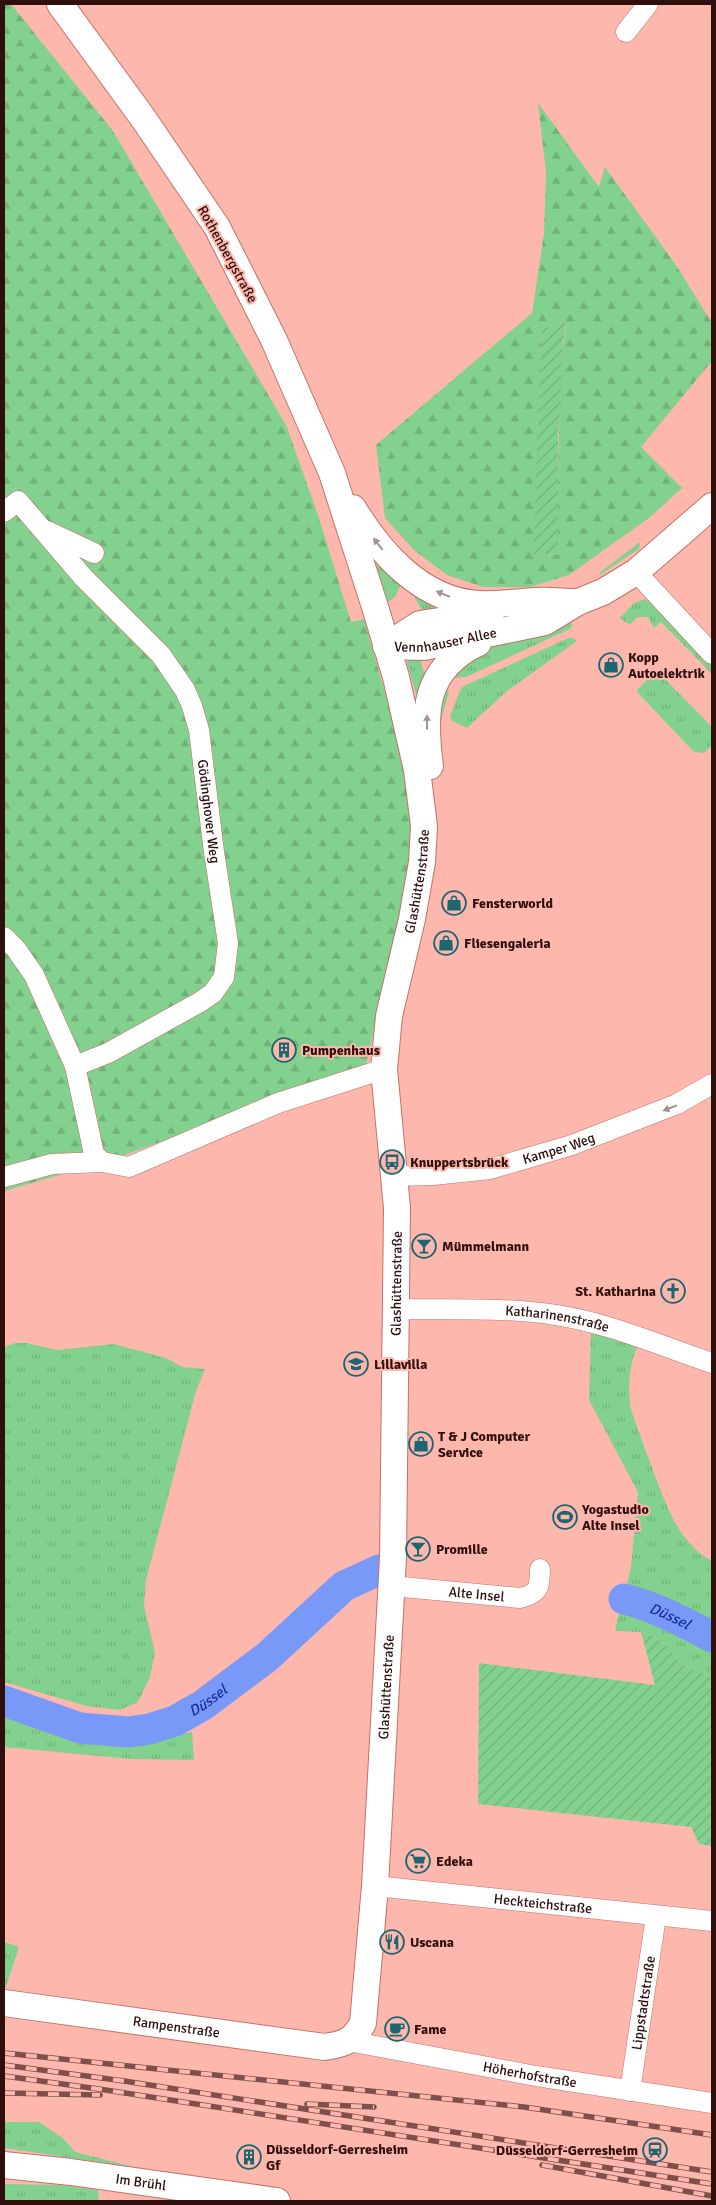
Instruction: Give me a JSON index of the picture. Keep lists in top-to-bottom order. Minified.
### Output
{"streets":{"main road":["Rothenbergstraße","Vennhauser Allee","Glashüttenstraße","Rampenstraße","Im Brühl"],"street":["Gödinghover Weg","Kamper Weg","Katharinenstraße","Alte Insel","Heckteichstraße","Lippstadtstraße","Höherhofstraße"]},"crossings":[["Rothenbergstraße","Vennhauser Allee"],["Rothenbergstraße","Glashüttenstraße"],["Vennhauser Allee","Glashüttenstraße"],["Glashüttenstraße","Kamper Weg"],["Glashüttenstraße","Katharinenstraße"],["Glashüttenstraße","Alte Insel"],["Glashüttenstraße","Heckteichstraße"],["Glashüttenstraße","Rampenstraße"],["Glashüttenstraße","Höherhofstraße"],["Heckteichstraße","Lippstadtstraße"],["Lippstadtstraße","Höherhofstraße"],["Rampenstraße","Höherhofstraße"]],"one_way":["Kamper Weg"],"water":["Düssel"],"places":{"shop":["Kopp Autoelektrik","Fensterworld","Fliesengaleria","T & J Computer Service"],"building":["Pumpenhaus","Düsseldorf-Gerresheim Gf"],"bus stop":["Knuppertsbrück"],"bar":["Mümmelmann","Promille"],"church":["St. Katharina"],"school or university":["Lillavilla"],"sports":["Yogastudio Alte Insel"],"supermarket":["Edeka"],"restaurant":["Uscana"],"cafe":["Fame"],"station":["Düsseldorf-Gerresheim"]}}
